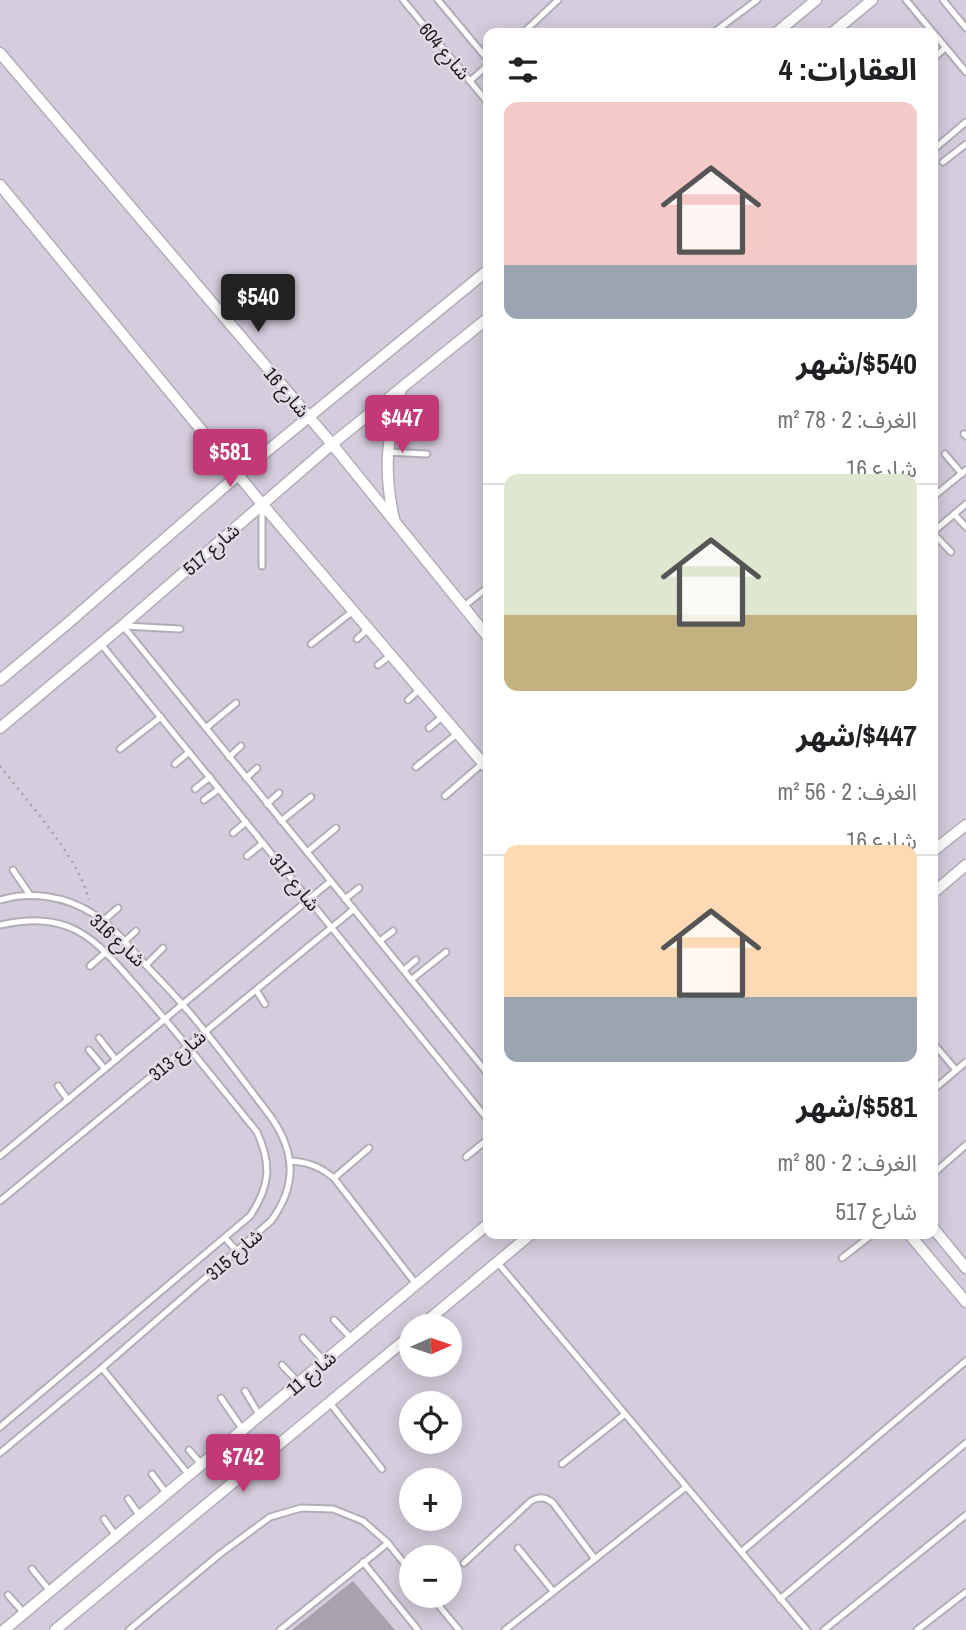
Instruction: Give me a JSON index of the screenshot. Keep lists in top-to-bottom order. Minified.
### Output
{"streets":{"street":["شارع 16","شارع 517","شارع 11"],"lane":["شارع 604","شارع 317","شارع 316","شارع 313","شارع 315"]},"crossings":[["شارع 16","شارع 517"],["شارع 517","شارع 317"],["شارع 317","شارع 313"],["شارع 316","شارع 313"],["شارع 316","شارع 315"],["شارع 313","شارع 315"]],"north":"right","page":{"heading":"العقارات: 4","list":[{"name":"$540/شهر","note":"الغرف: 2 · 78 m² · شارع 16"},{"name":"$447/شهر","note":"الغرف: 2 · 56 m² · شارع 16"},{"name":"$581/شهر","note":"الغرف: 2 · 80 m² · شارع 517"}],"price":["$540","$447","$581","$742"],"map_buttons":["+","−"]}}
